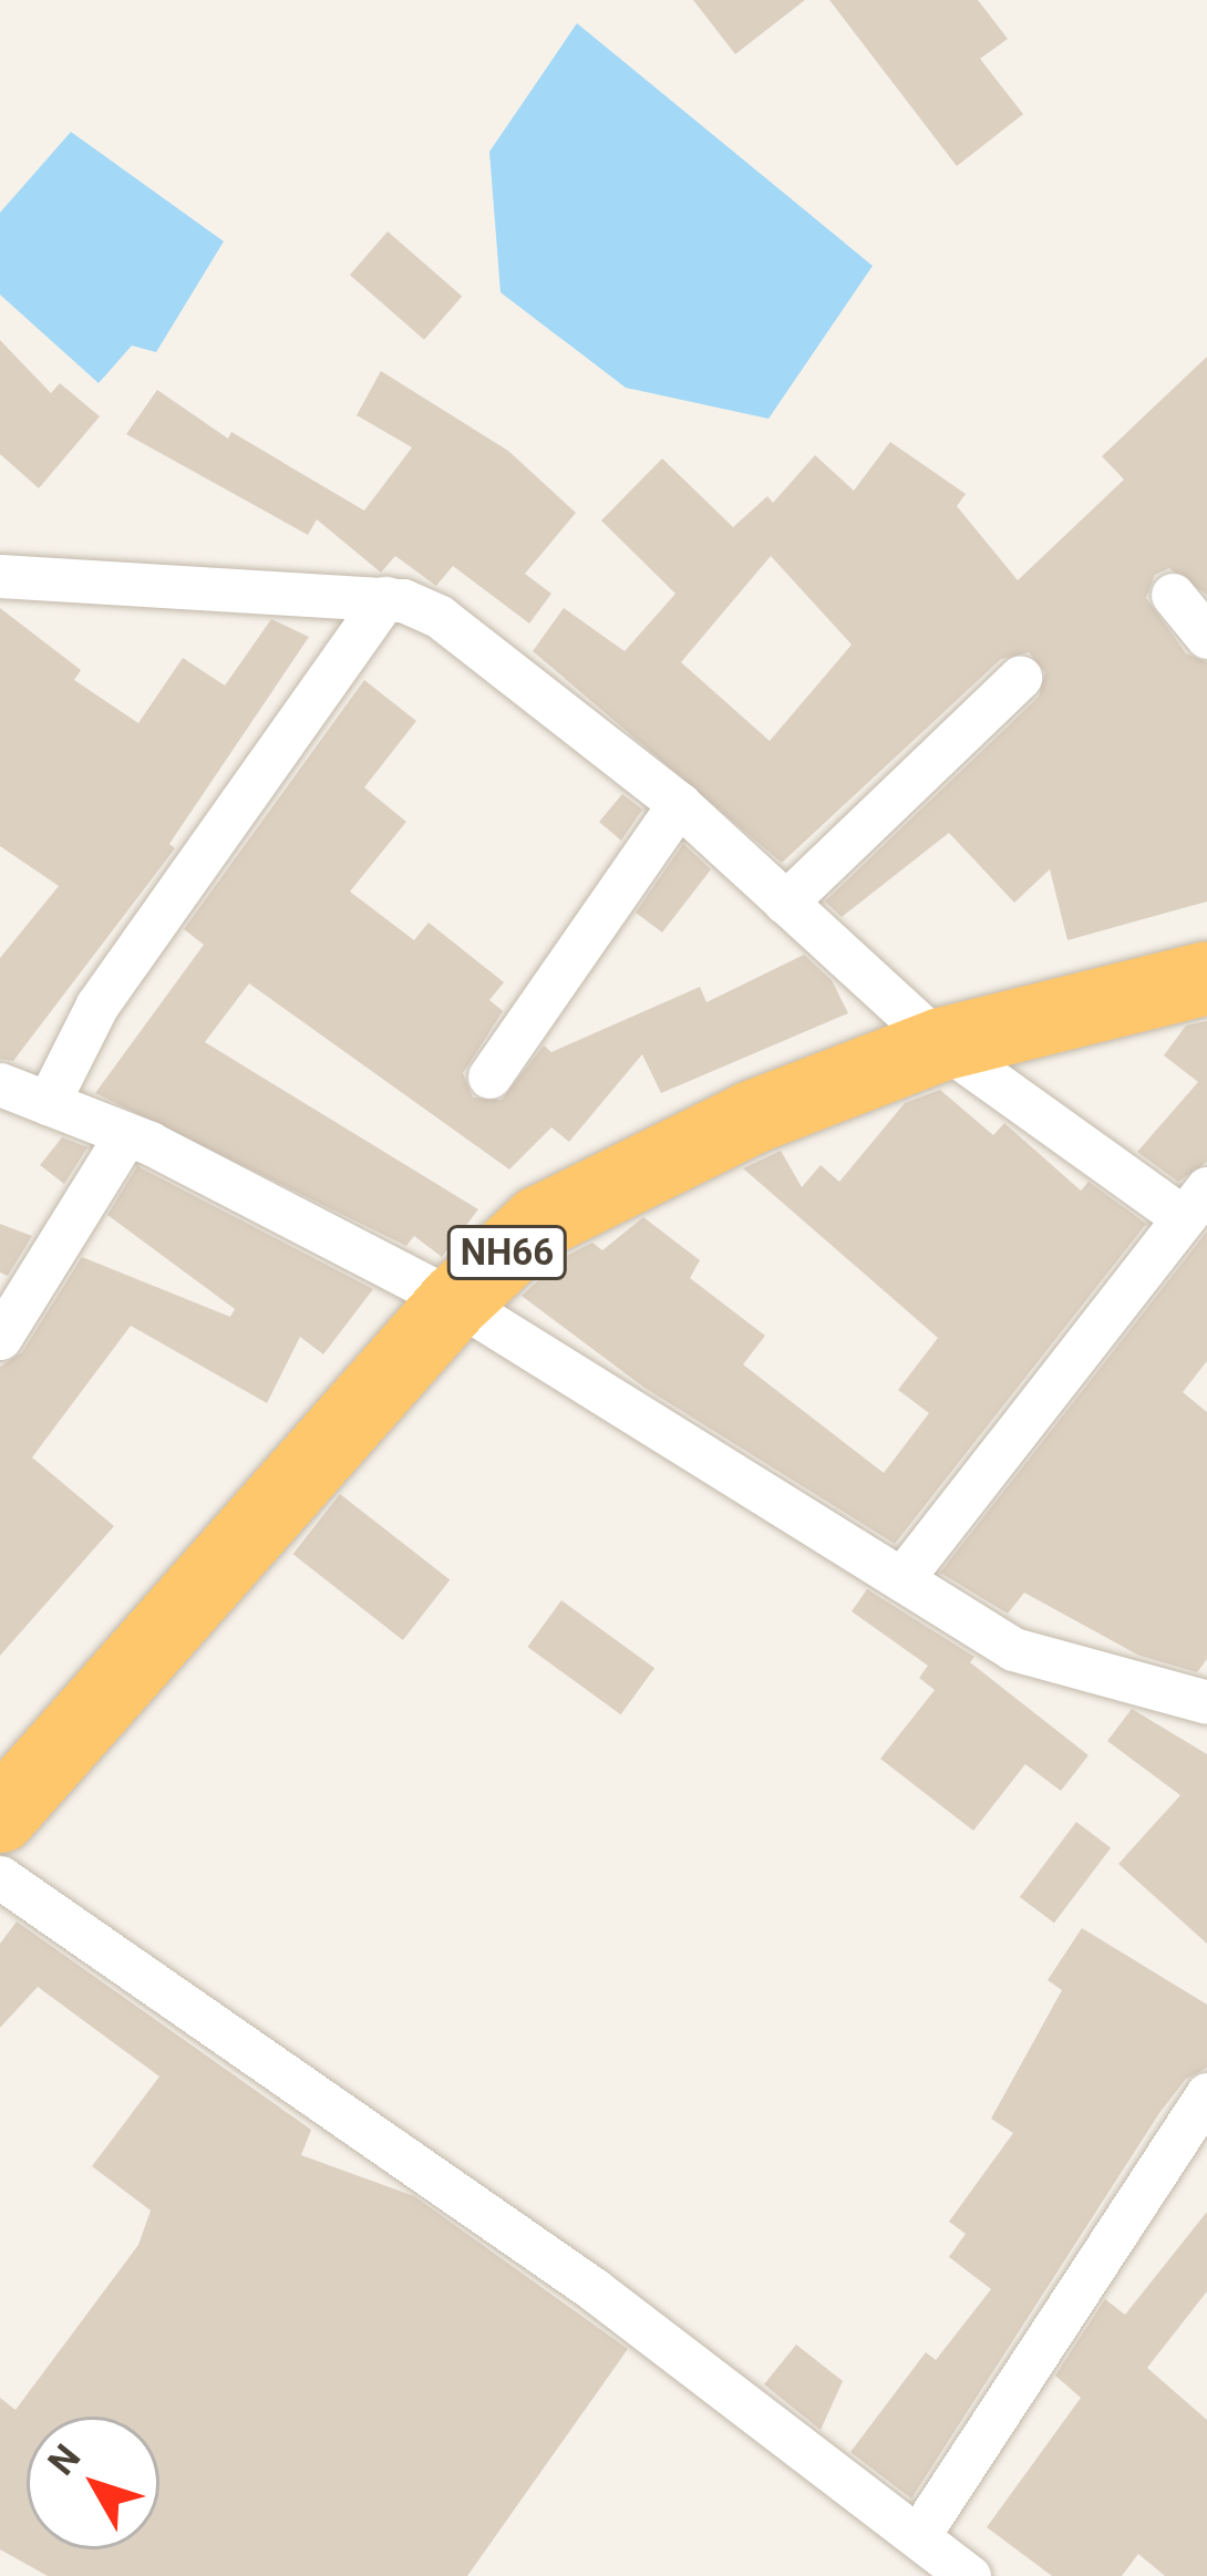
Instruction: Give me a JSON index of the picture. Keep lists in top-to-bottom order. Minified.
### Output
{"streets":{"highway":["NH66"]},"north":"top left"}
